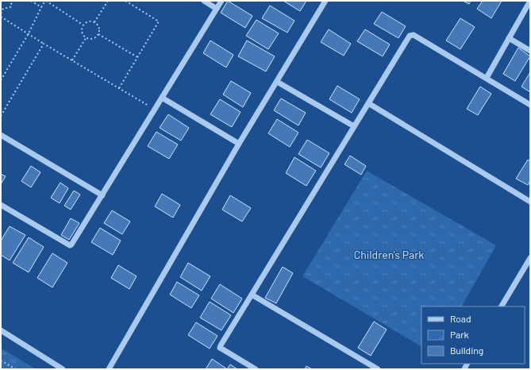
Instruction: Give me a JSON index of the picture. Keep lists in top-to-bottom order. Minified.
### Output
{"parks":["Children's Park"],"legend":["Road","Park","Building"]}
